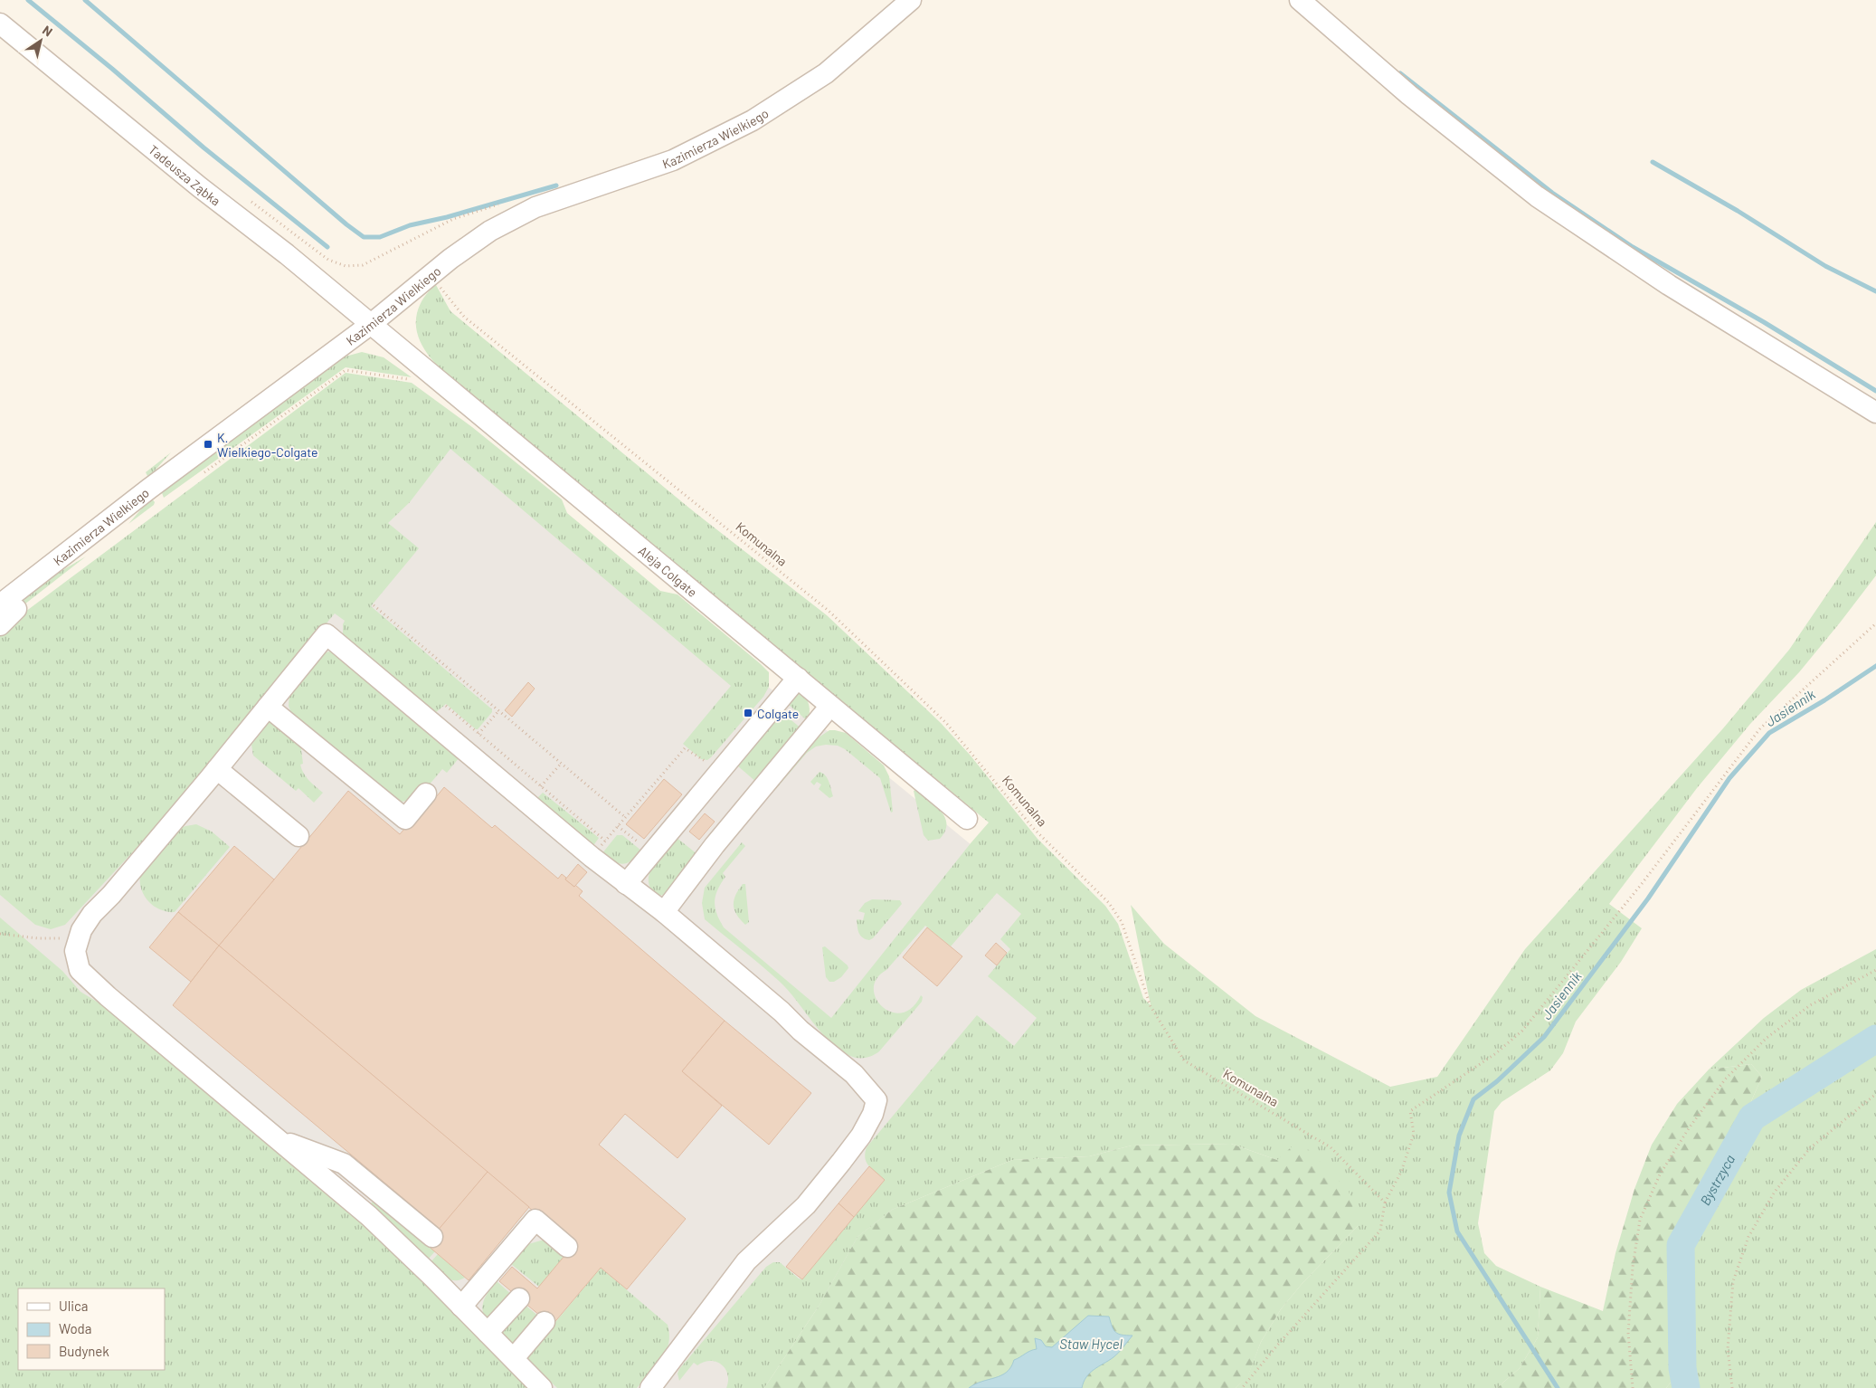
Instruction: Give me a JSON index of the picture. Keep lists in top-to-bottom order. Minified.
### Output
{"streets":{"street":["Kazimierza Wielkiego","Tadeusza Ząbka","Aleja Colgate"],"path":["Komunalna"]},"crossings":[["Kazimierza Wielkiego","Tadeusza Ząbka"],["Kazimierza Wielkiego","Komunalna"],["Kazimierza Wielkiego","Aleja Colgate"],["Tadeusza Ząbka","Aleja Colgate"]],"water":["Jasiennik","Bystrzyca","Staw Hycel"],"places":{"transit":["K. Wielkiego-Colgate","Colgate"]},"legend":["Ulica","Woda","Budynek"],"north":"top right"}
